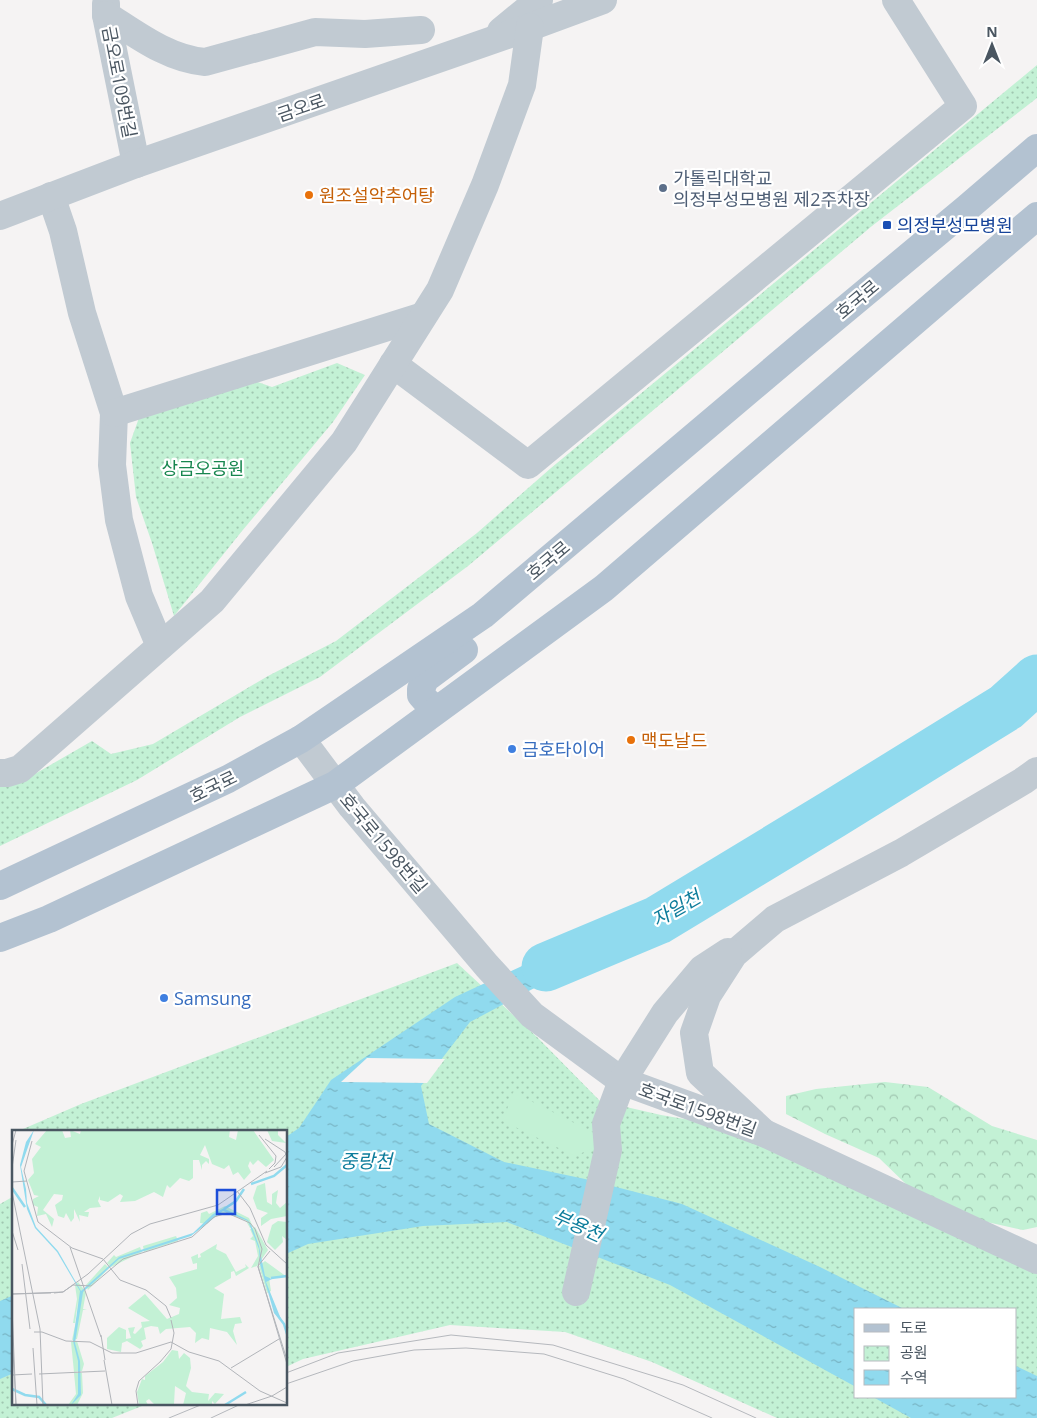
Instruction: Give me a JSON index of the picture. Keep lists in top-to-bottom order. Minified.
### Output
{"streets":{"main road":["호국로"],"street":["금오로109번길","금오로","호국로1598번길"]},"crossings":[["금오로109번길","금오로"],["호국로","호국로1598번길"]],"water":["자일천","중랑천","부용천"],"parks":["상금오공원"],"places":{"other":["가톨릭대학교 의정부성모병원 제2주차장","원조설악추어탕","맥도날드","금호타이어","Samsung"],"transit":["의정부성모병원"]},"legend":["도로","공원","수역"],"north":"top"}
